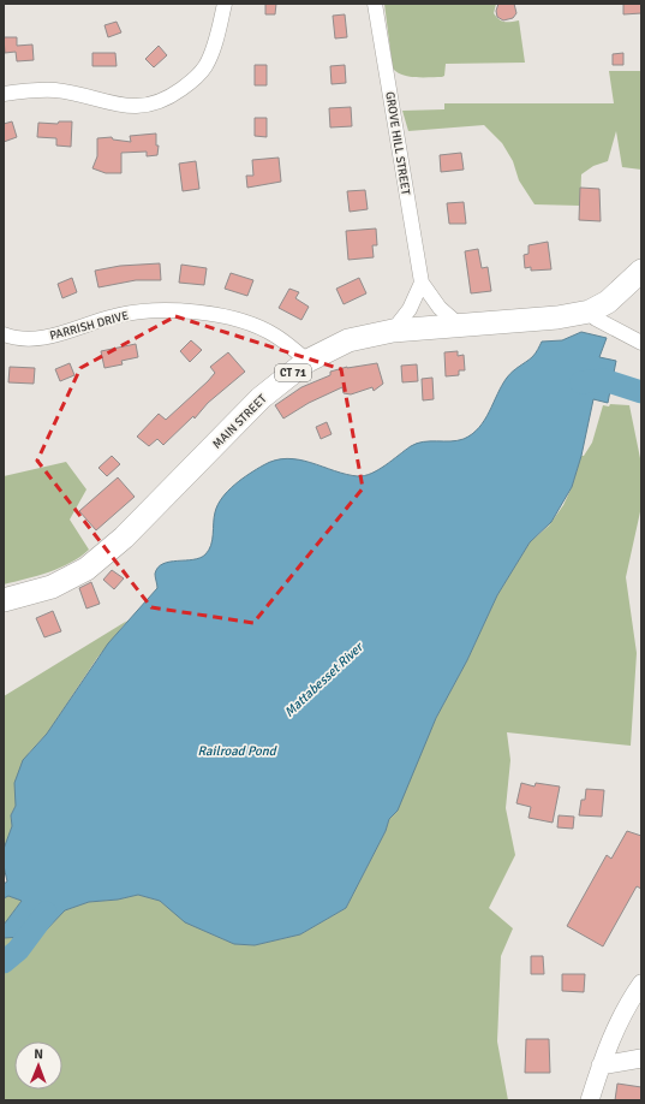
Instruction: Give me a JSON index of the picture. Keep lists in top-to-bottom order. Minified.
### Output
{"streets":{"main road":["CT 71","MAIN STREET"],"street":["GROVE HILL STREET","PARRISH DRIVE"]},"crossings":[["GROVE HILL STREET","MAIN STREET"],["PARRISH DRIVE","MAIN STREET"]],"water":["Mattabesset River","Railroad Pond"],"north":"top"}
